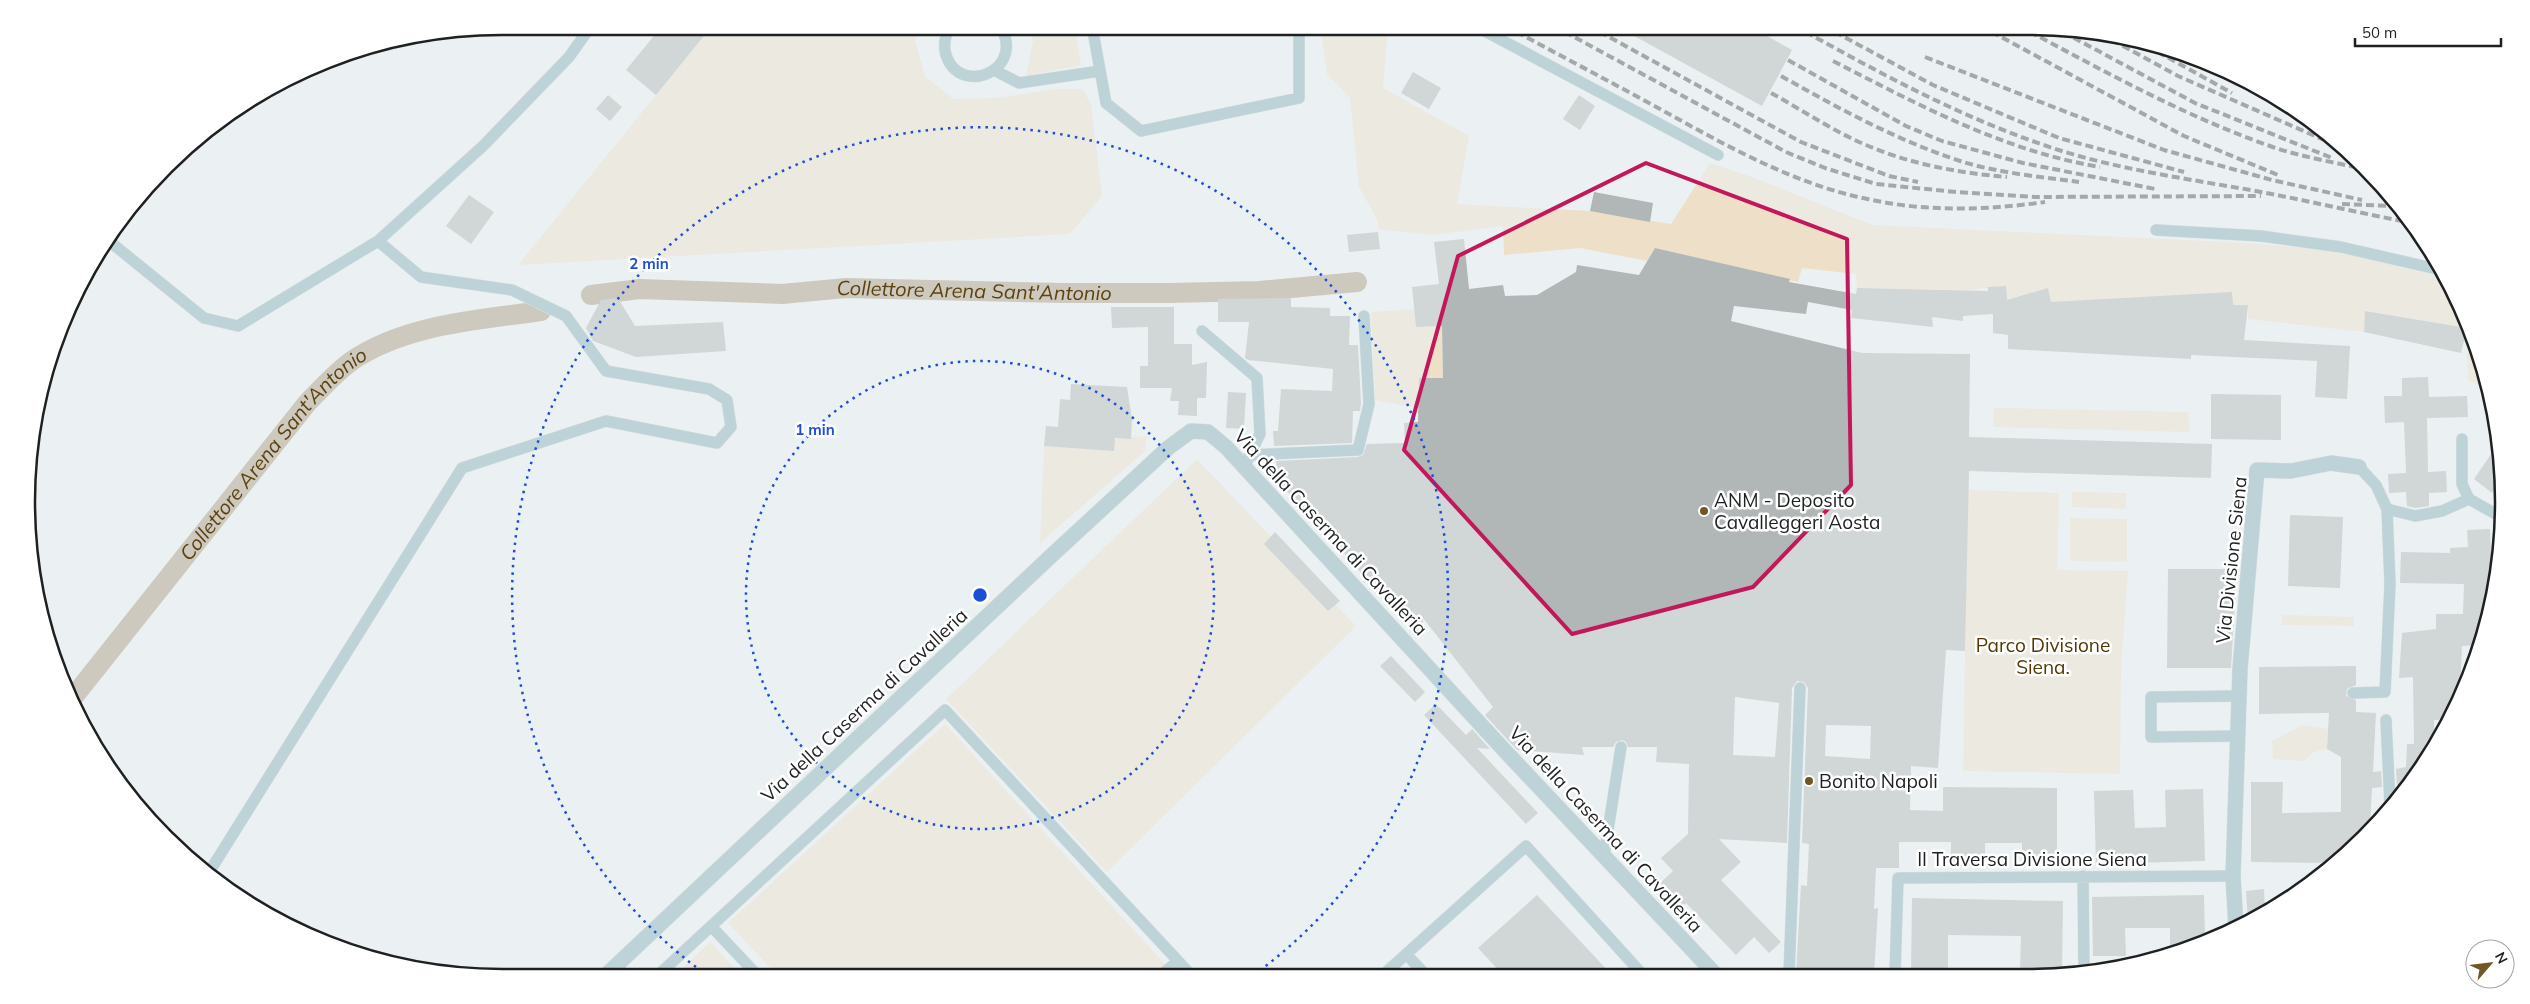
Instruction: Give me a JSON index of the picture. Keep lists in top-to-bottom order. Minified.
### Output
{"streets":{"street":["Via della Caserma di Cavalleria","Via Divisione Siena"],"lane":["II Traversa Divisione Siena"]},"crossings":[["Via Divisione Siena","II Traversa Divisione Siena"]],"water":["Collettore Arena Sant'Antonio"],"parks":["Parco Divisione Siena."],"places":["ANM - Deposito Cavalleggeri Aosta","Bonito Napoli"],"scale_bar":"50 m","north":"top right","rings":["2 min","1 min"]}
